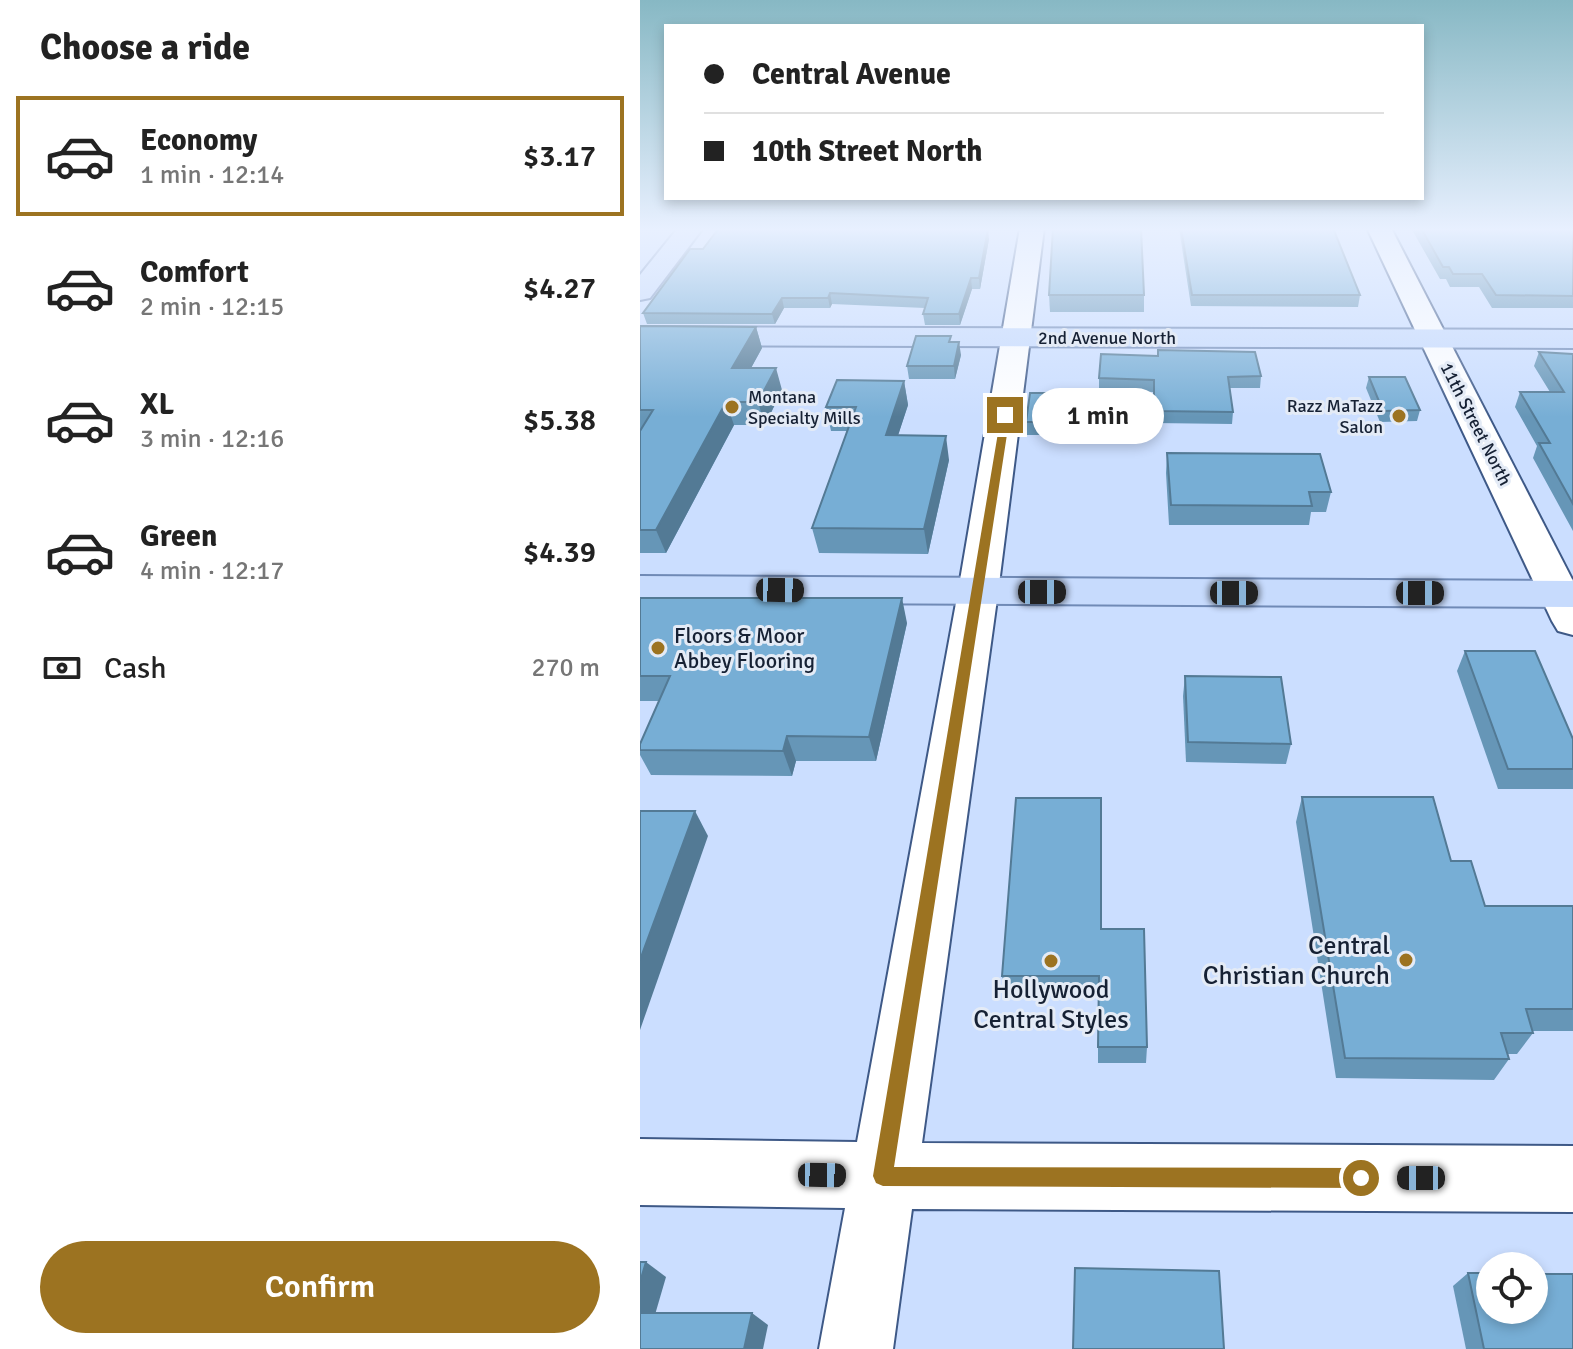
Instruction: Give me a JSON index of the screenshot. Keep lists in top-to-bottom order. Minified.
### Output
{"streets":{"main road":["2nd Avenue North"],"street":["11th Street North"]},"crossings":[["2nd Avenue North","11th Street North"]],"places":["Montana Specialty Mills","Razz MaTazz Salon","Floors & Moor Abbey Flooring","Central Christian Church","Hollywood Central Styles"],"page":{"heading":"Choose a ride","banner":["Central Avenue","10th Street North"],"list":[{"name":"Economy","note":"1 min · 12:14","value":"$3.17"},{"name":"Comfort","note":"2 min · 12:15","value":"$4.27"},{"name":"XL","note":"3 min · 12:16","value":"$5.38"},{"name":"Green","note":"4 min · 12:17","value":"$4.39"}],"bubble":"1 min","pay":["Cash","270 m"],"buttons":"Confirm"}}
